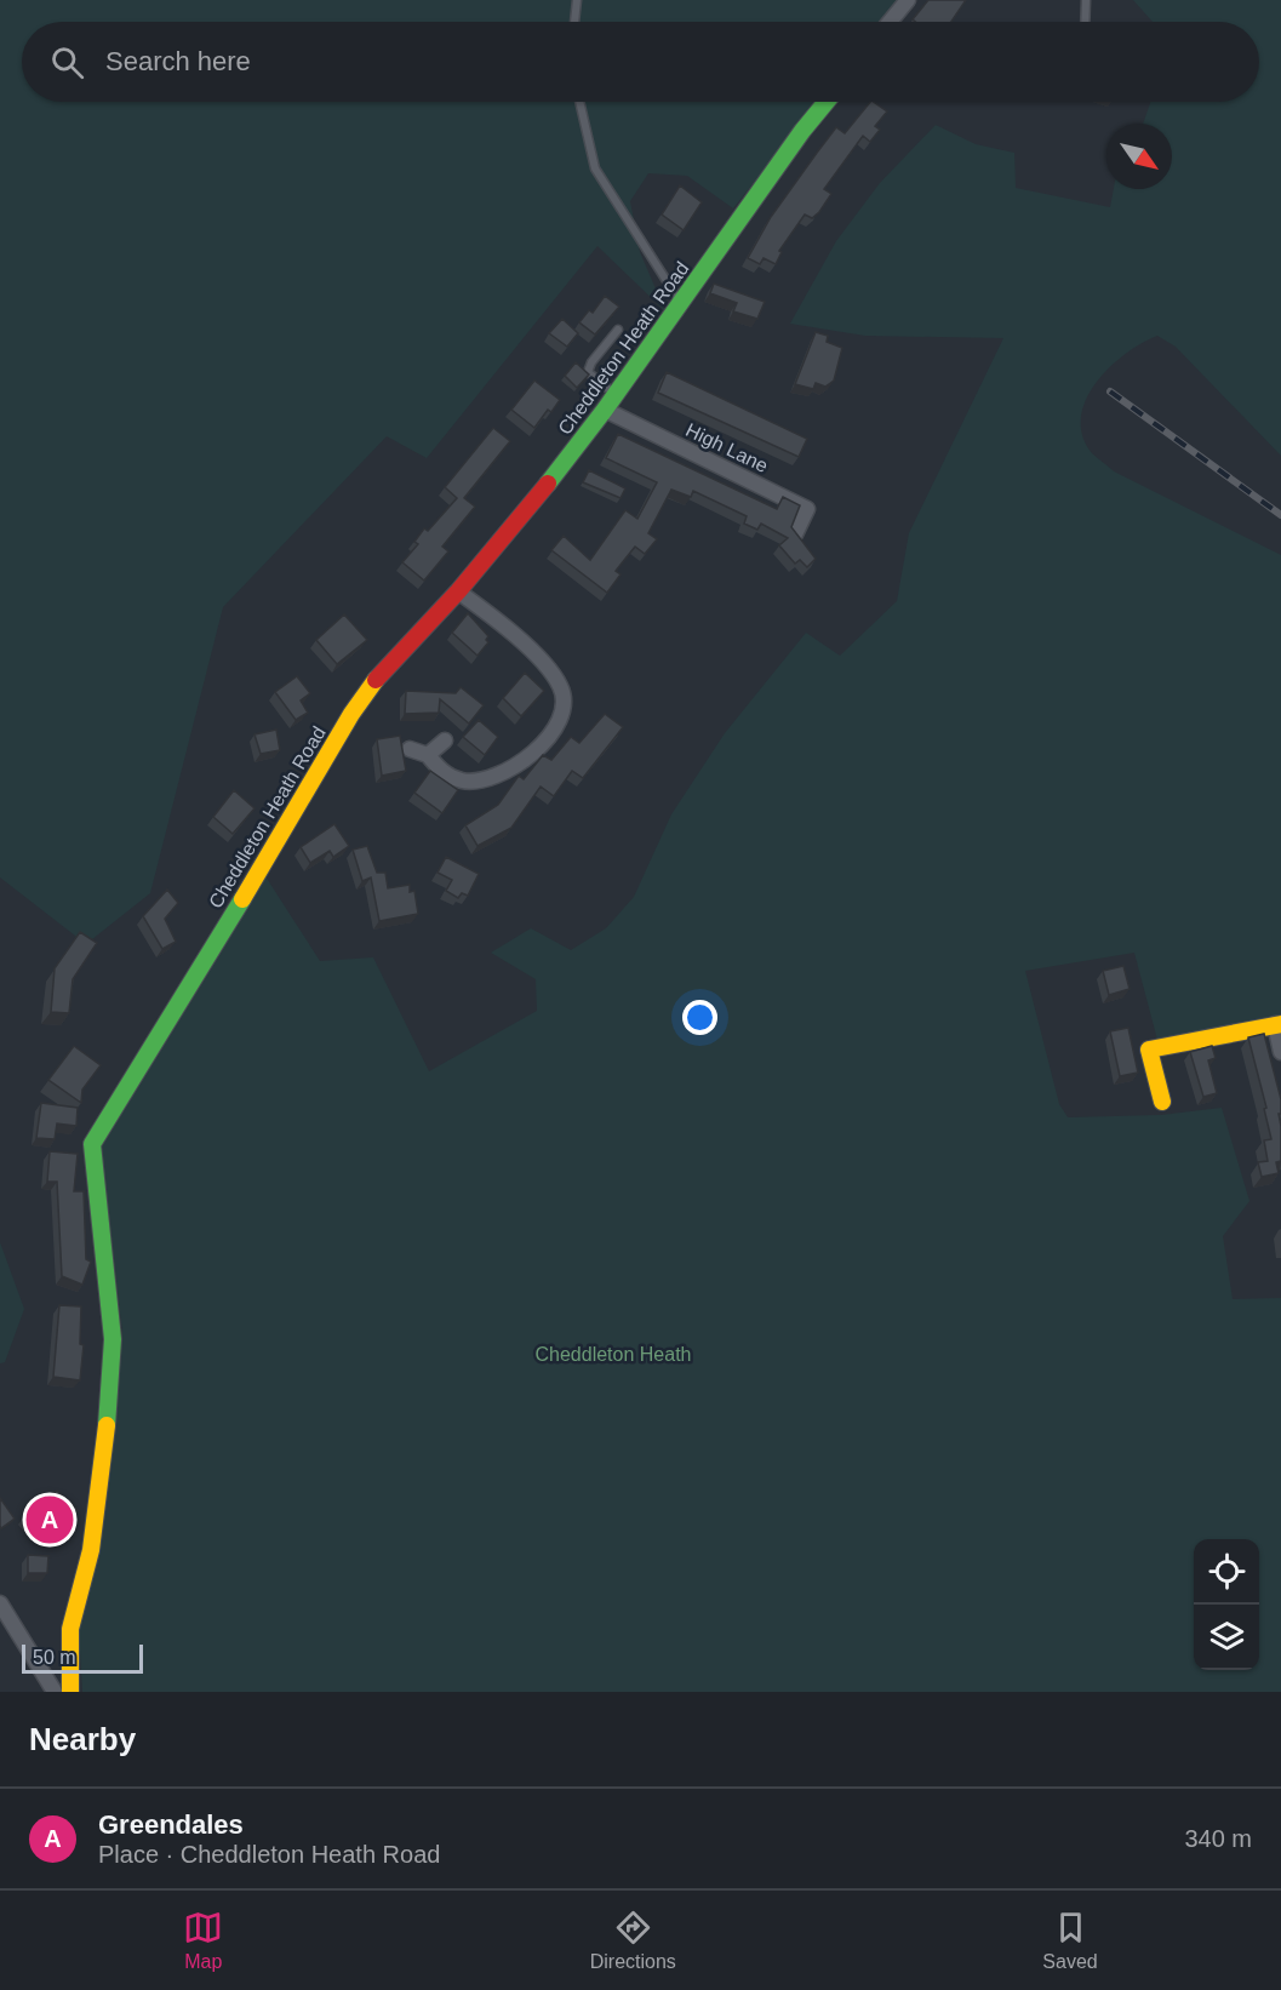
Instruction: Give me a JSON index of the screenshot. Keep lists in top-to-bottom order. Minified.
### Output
{"streets":{"street":["Cheddleton Heath Road","High Lane"]},"crossings":[["Cheddleton Heath Road","High Lane"]],"parks":["Cheddleton Heath"],"scale_bar":"50 m","north":"bottom right","page":{"search":"Search here","pins":"A","scale":"50 m","heading":"Nearby","list":[{"mark":"A","name":"Greendales","note":"Place · Cheddleton Heath Road","value":"340 m"}],"nav":["Map","Directions","Saved"]}}
